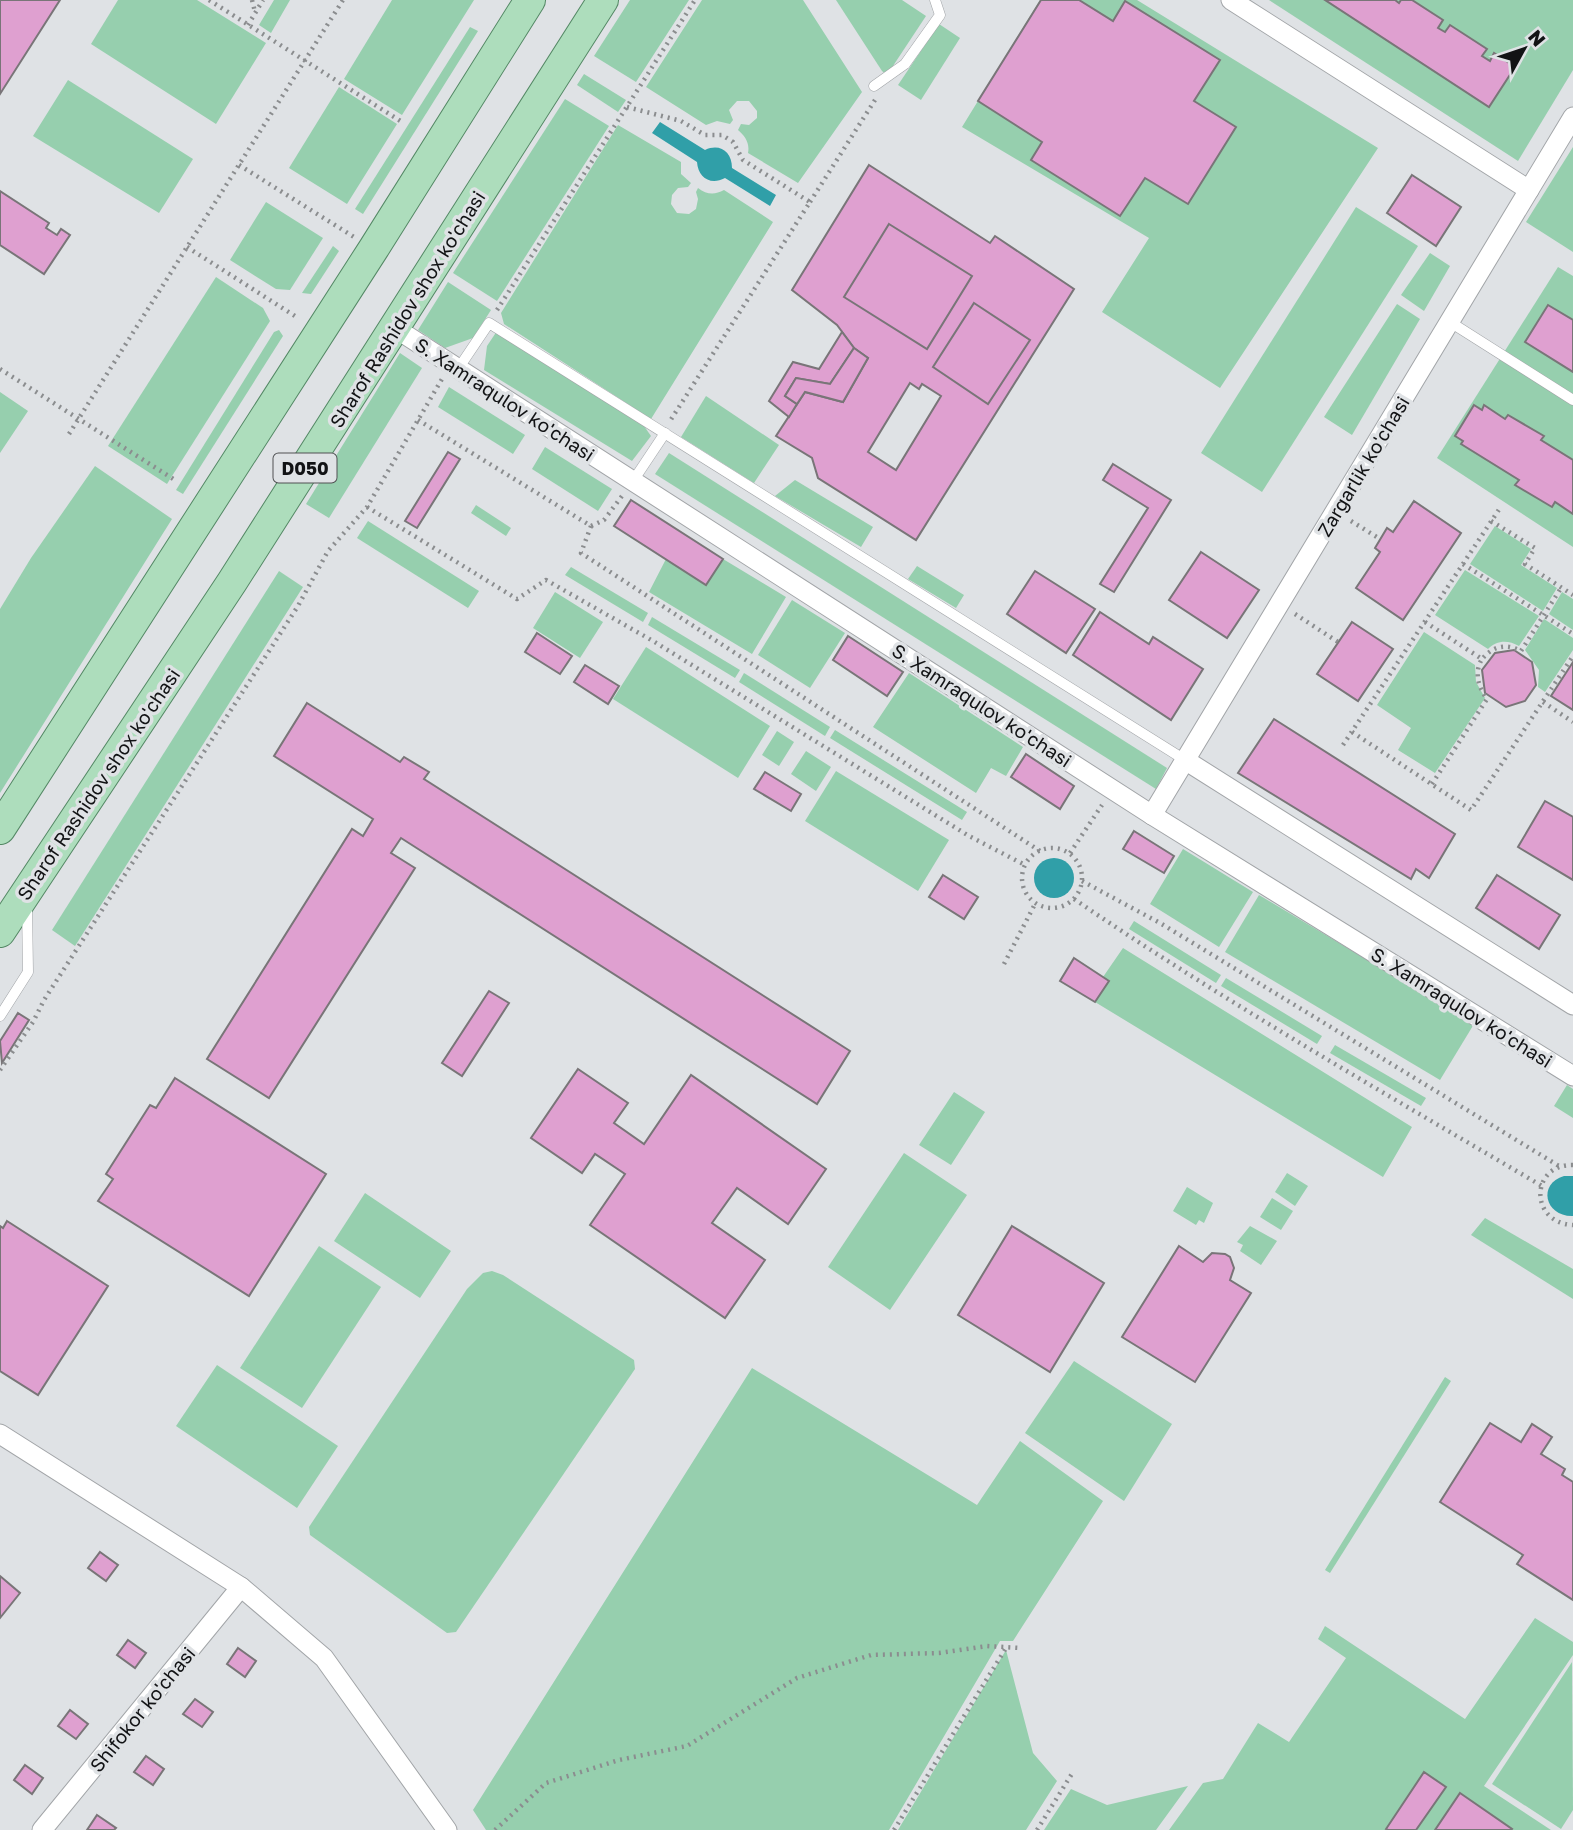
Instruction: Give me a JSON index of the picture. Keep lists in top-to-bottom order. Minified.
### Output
{"streets":{"main road":["Sharof Rashidov shox ko'chasi","D050"],"street":["S. Xamraqulov ko'chasi","Zargarlik ko'chasi","Shifokor ko'chasi"]},"crossings":[["Sharof Rashidov shox ko'chasi","S. Xamraqulov ko'chasi"],["S. Xamraqulov ko'chasi","Zargarlik ko'chasi"]],"north":"top right"}
